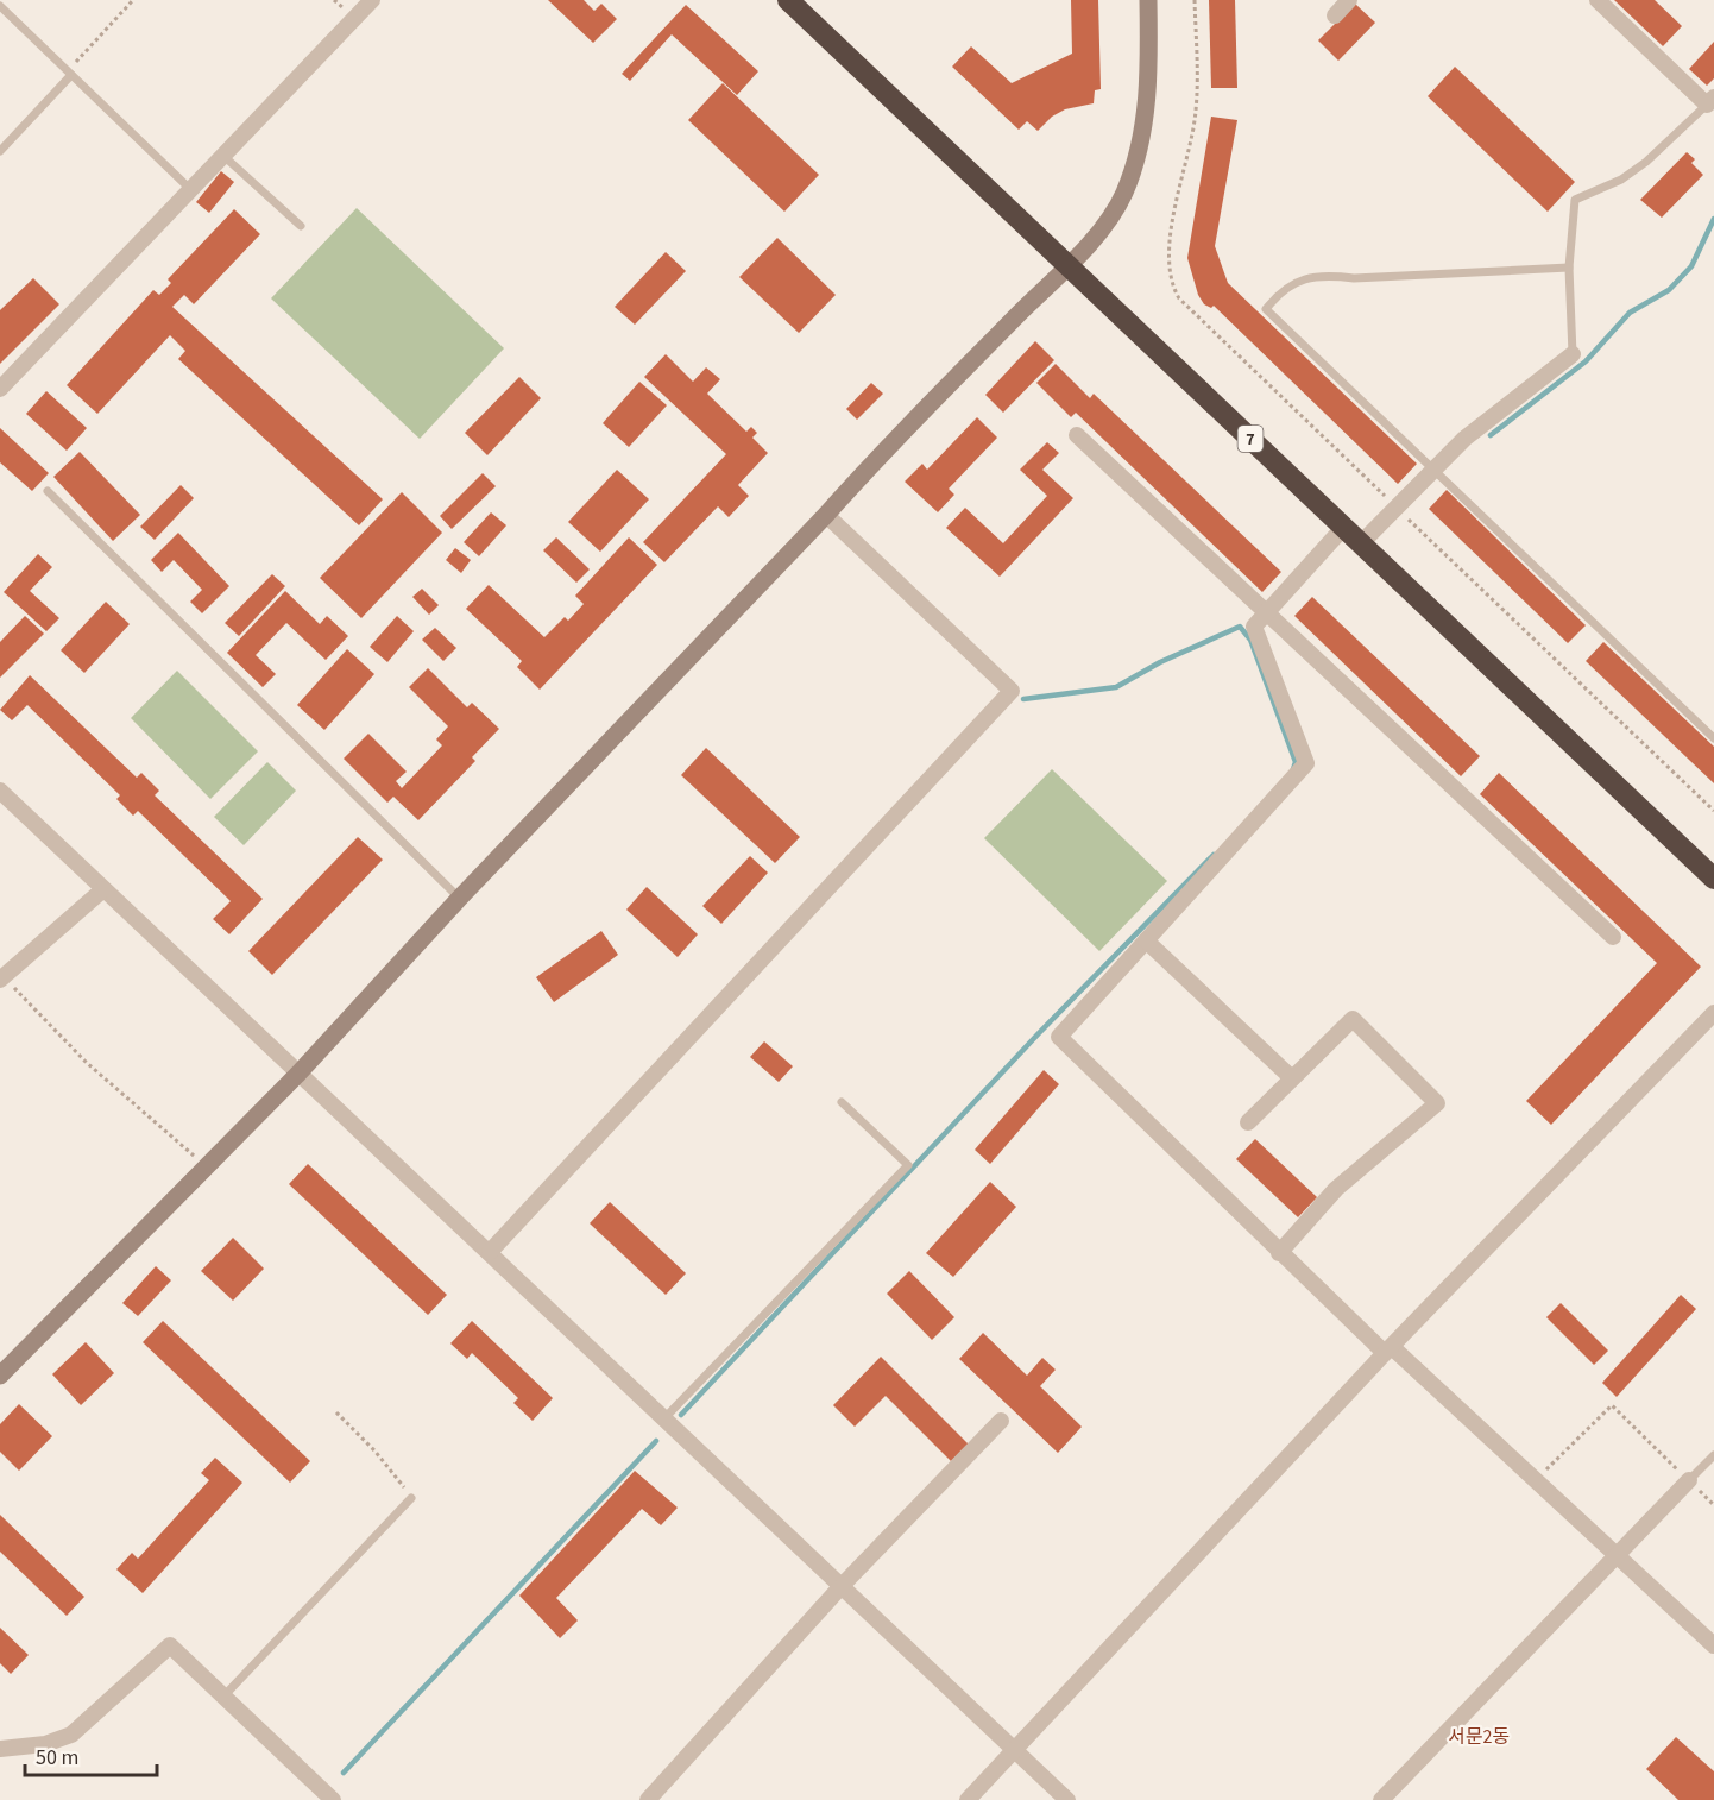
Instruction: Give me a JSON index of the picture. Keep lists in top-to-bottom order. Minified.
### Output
{"streets":{"highway":["7"]},"districts":["서문2동"],"scale_bar":"50 m"}
